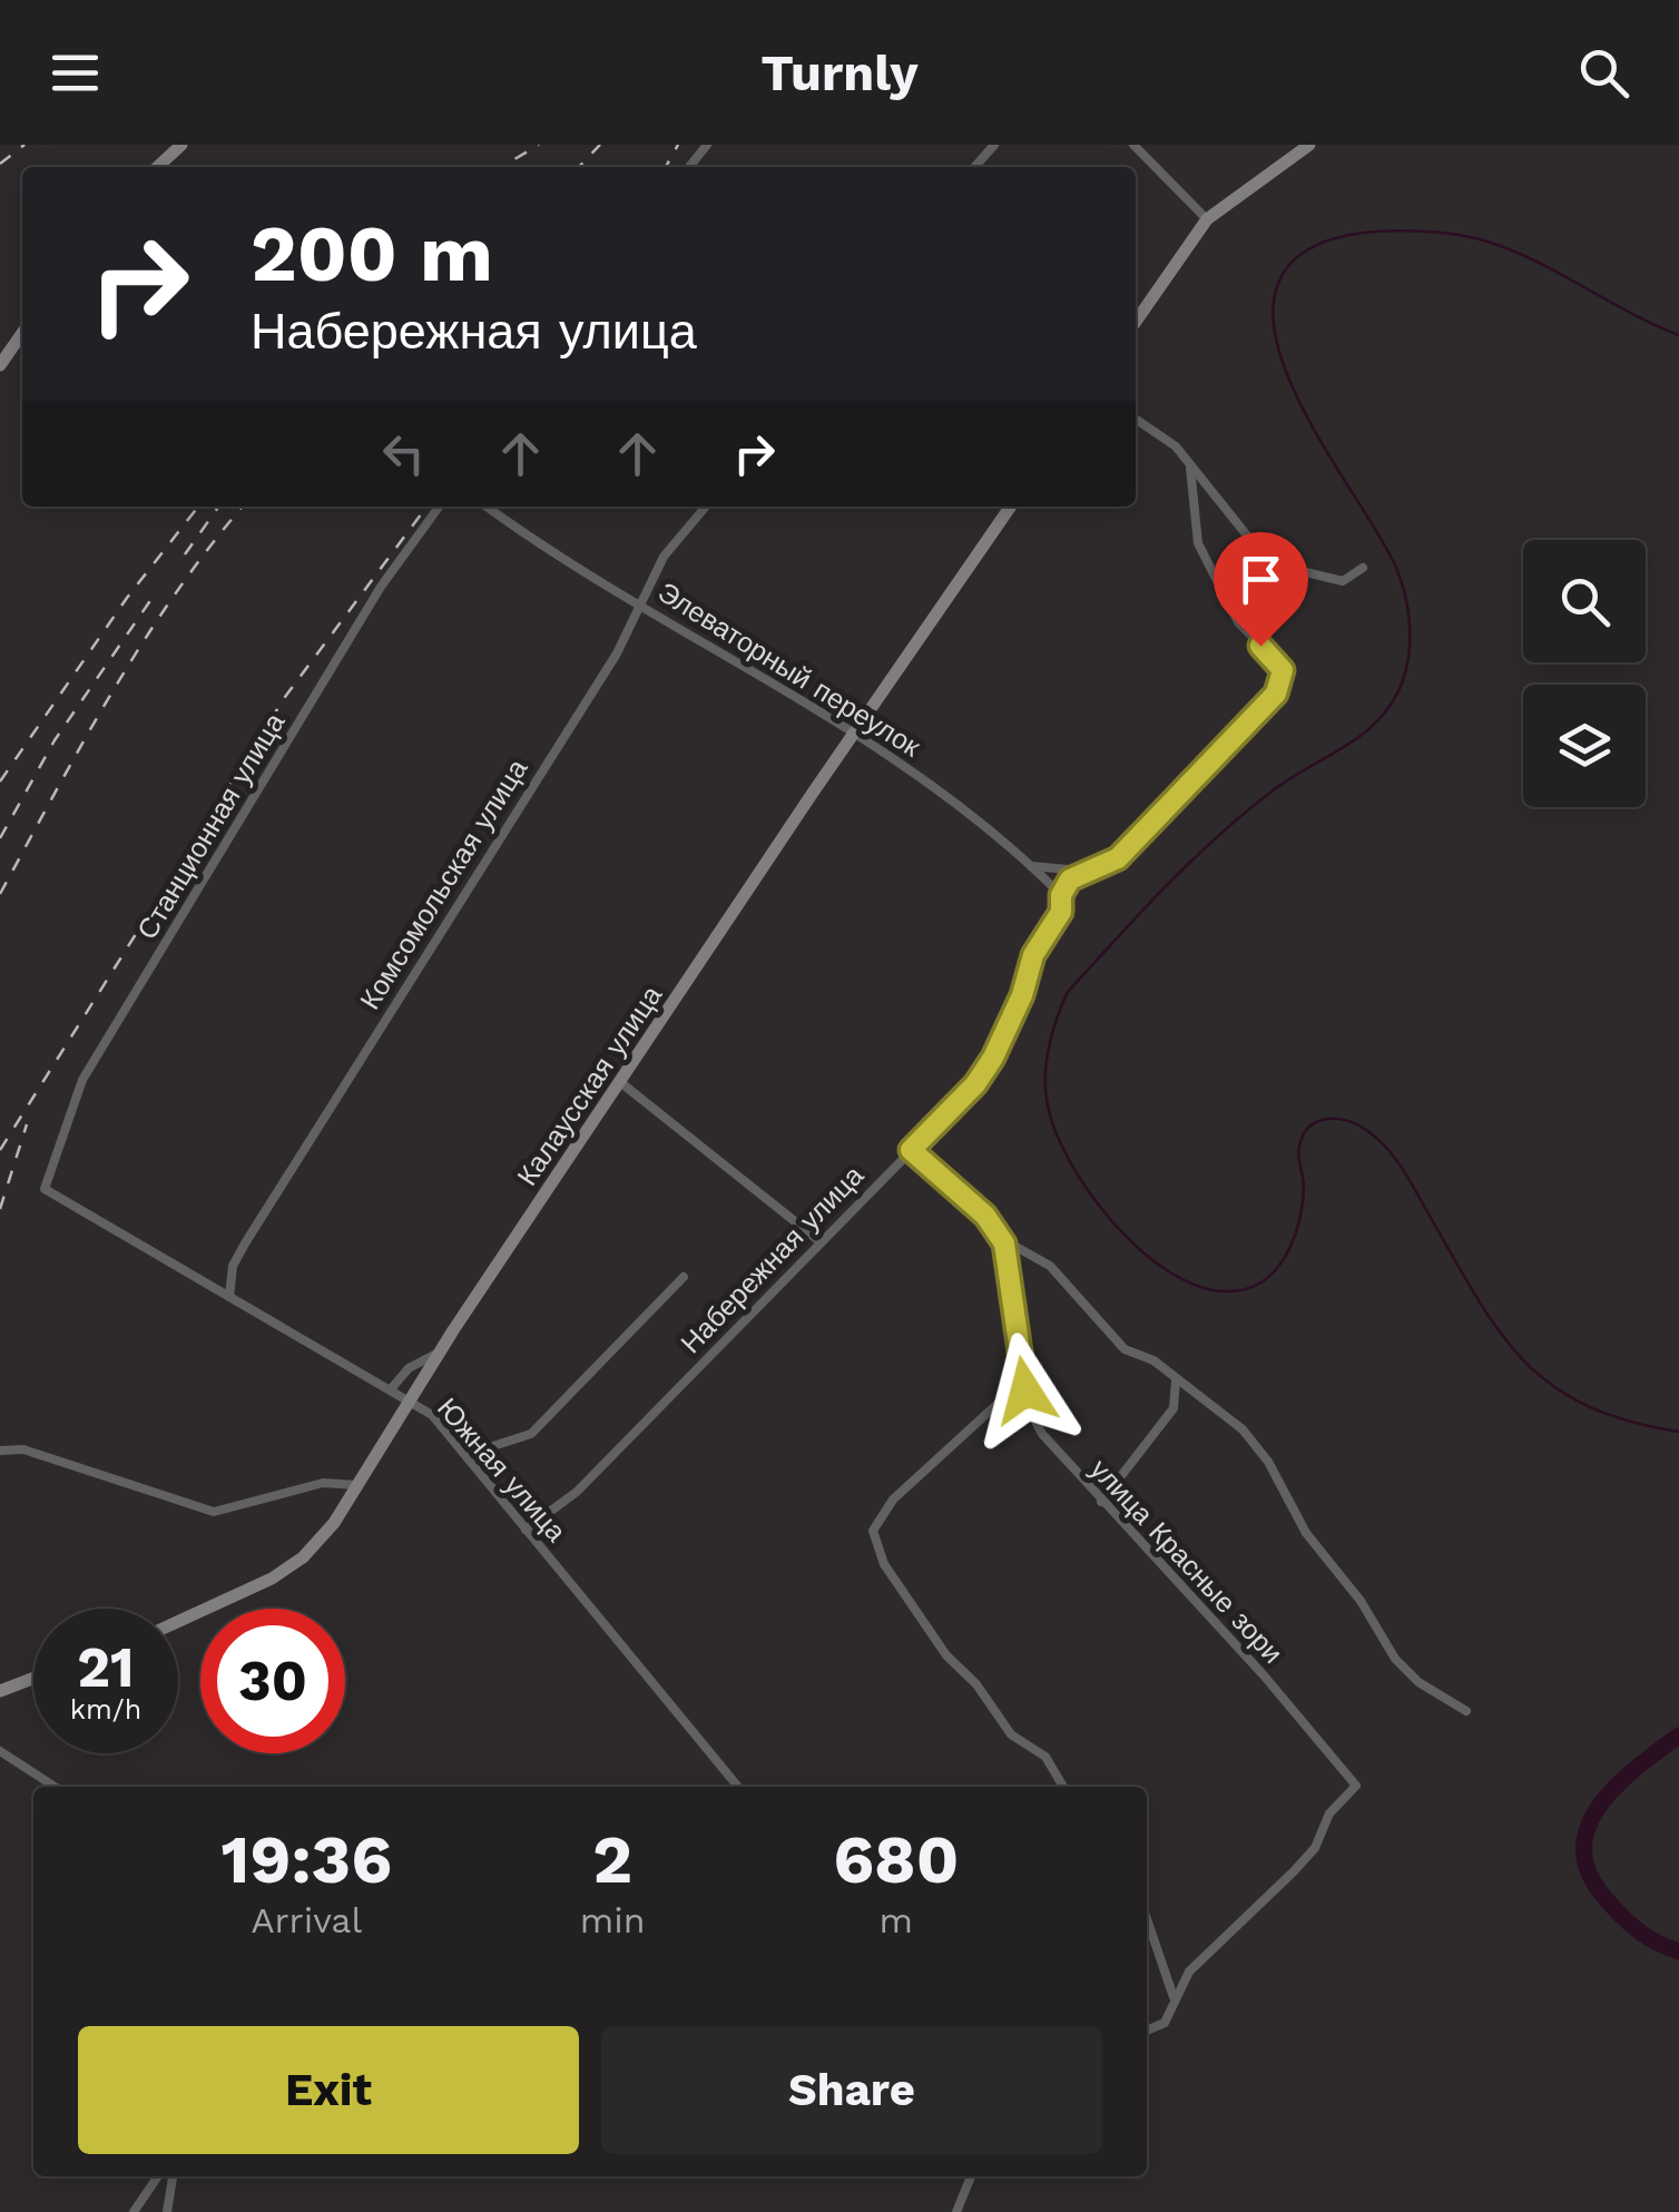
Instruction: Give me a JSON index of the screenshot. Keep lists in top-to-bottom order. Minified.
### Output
{"streets":{"street":["Элеваторный переулок","Станционная улица","Комсомольская улица","Калаусская улица","Набережная улица","Южная улица","улица Красные зори"]},"crossings":[["Элеваторный переулок","Комсомольская улица"],["Элеваторный переулок","Калаусская улица"],["Элеваторный переулок","Набережная улица"],["Станционная улица","Южная улица"],["Комсомольская улица","Южная улица"],["Калаусская улица","Южная улица"],["Набережная улица","Южная улица"]],"page":{"header":"Turnly","turn":["200 m","Набережная улица"],"speed":"21 km/h","limit":"30","eta":["19:36","Arrival","2","min","680","m"],"buttons":["Exit","Share"]}}
